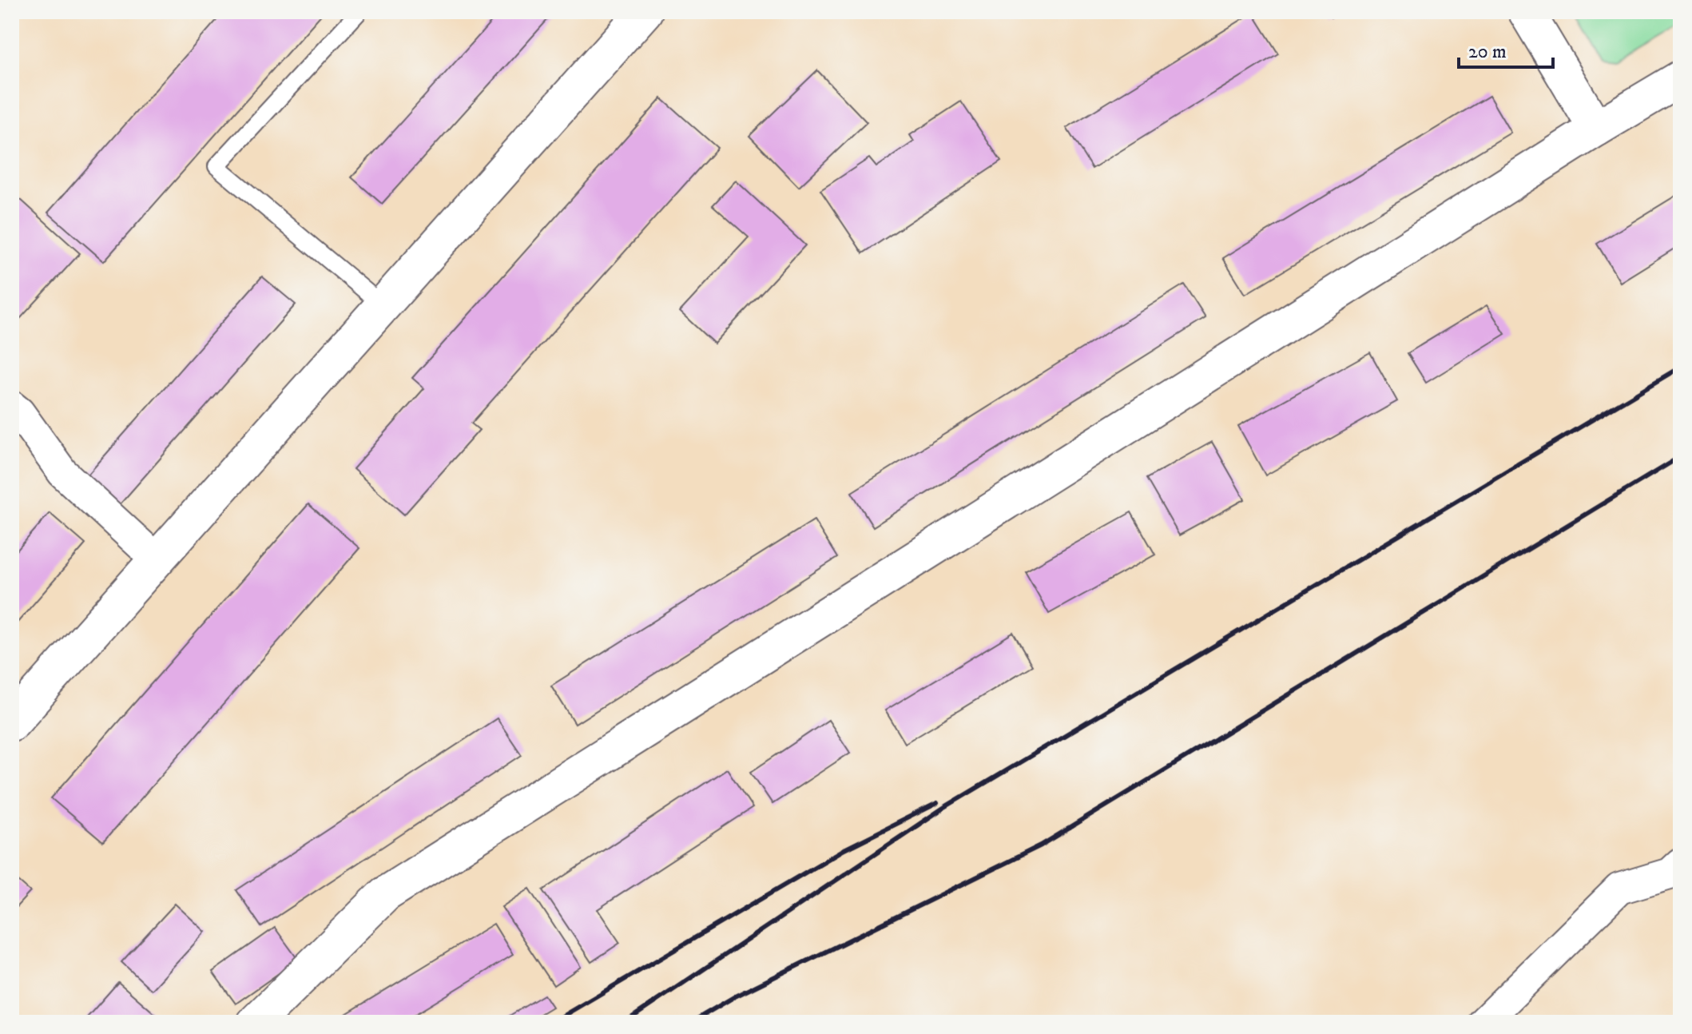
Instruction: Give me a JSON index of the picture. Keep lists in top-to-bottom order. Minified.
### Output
{"scale_bar":"20 m"}
